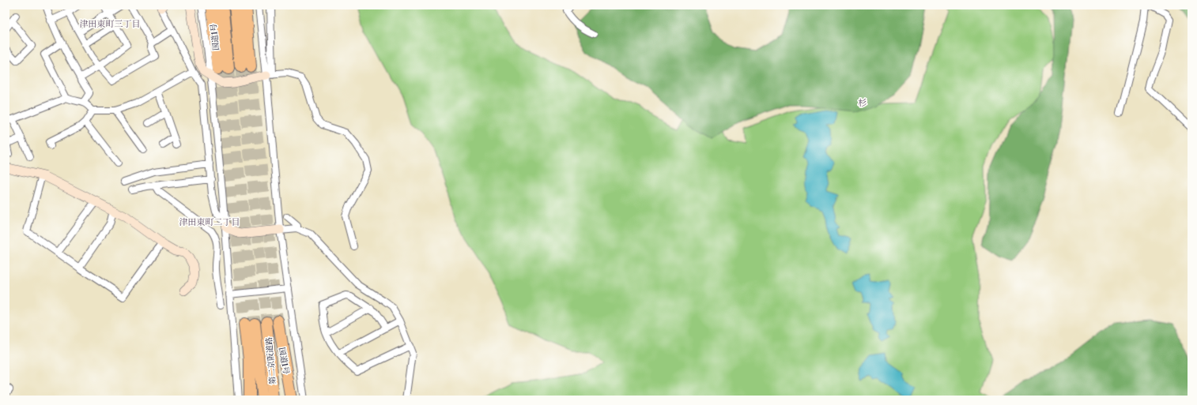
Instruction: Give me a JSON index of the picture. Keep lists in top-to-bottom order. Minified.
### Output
{"streets":{"highway":["国道1号","第二京阪道路"]},"districts":["津田東町三丁目","杉","津田東町二丁目"]}
